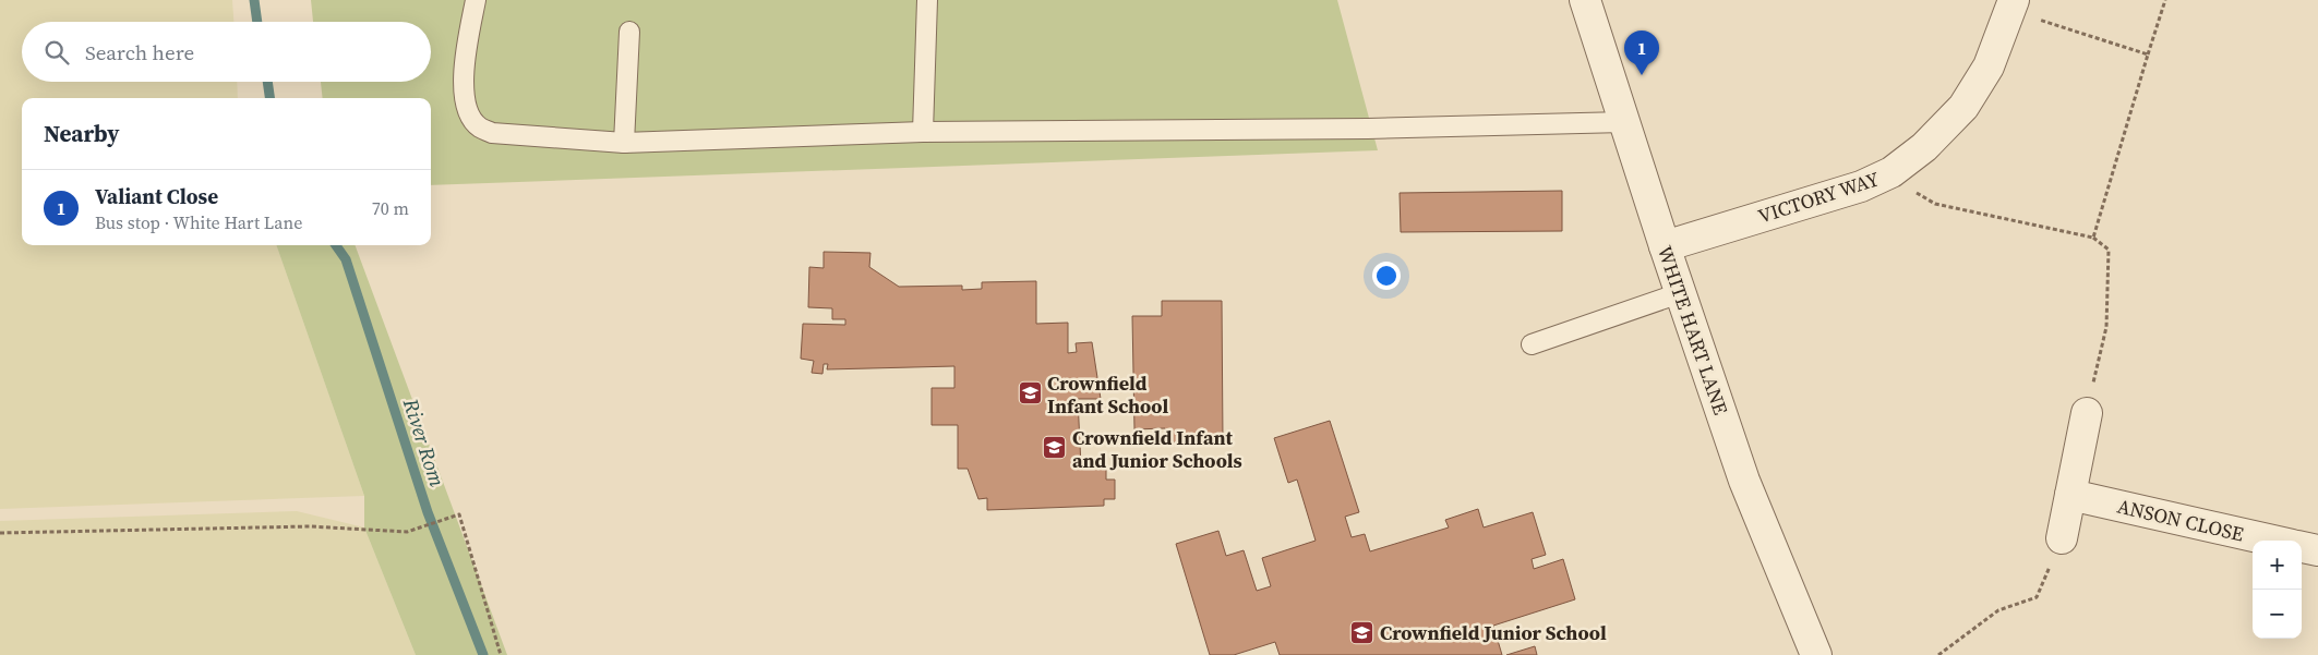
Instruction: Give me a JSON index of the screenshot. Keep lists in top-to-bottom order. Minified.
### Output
{"streets":{"street":["VICTORY WAY","WHITE HART LANE","ANSON CLOSE"]},"crossings":[["VICTORY WAY","WHITE HART LANE"]],"water":["River Rom"],"places":{"school or university":["Crownfield Infant School","Crownfield Infant and Junior Schools","Crownfield Junior School"]},"page":{"search":"Search here","pins":"1","heading":"Nearby","list":[{"mark":"1","name":"Valiant Close","note":"Bus stop · White Hart Lane","value":"70 m"}],"map_buttons":["+","−"]}}
